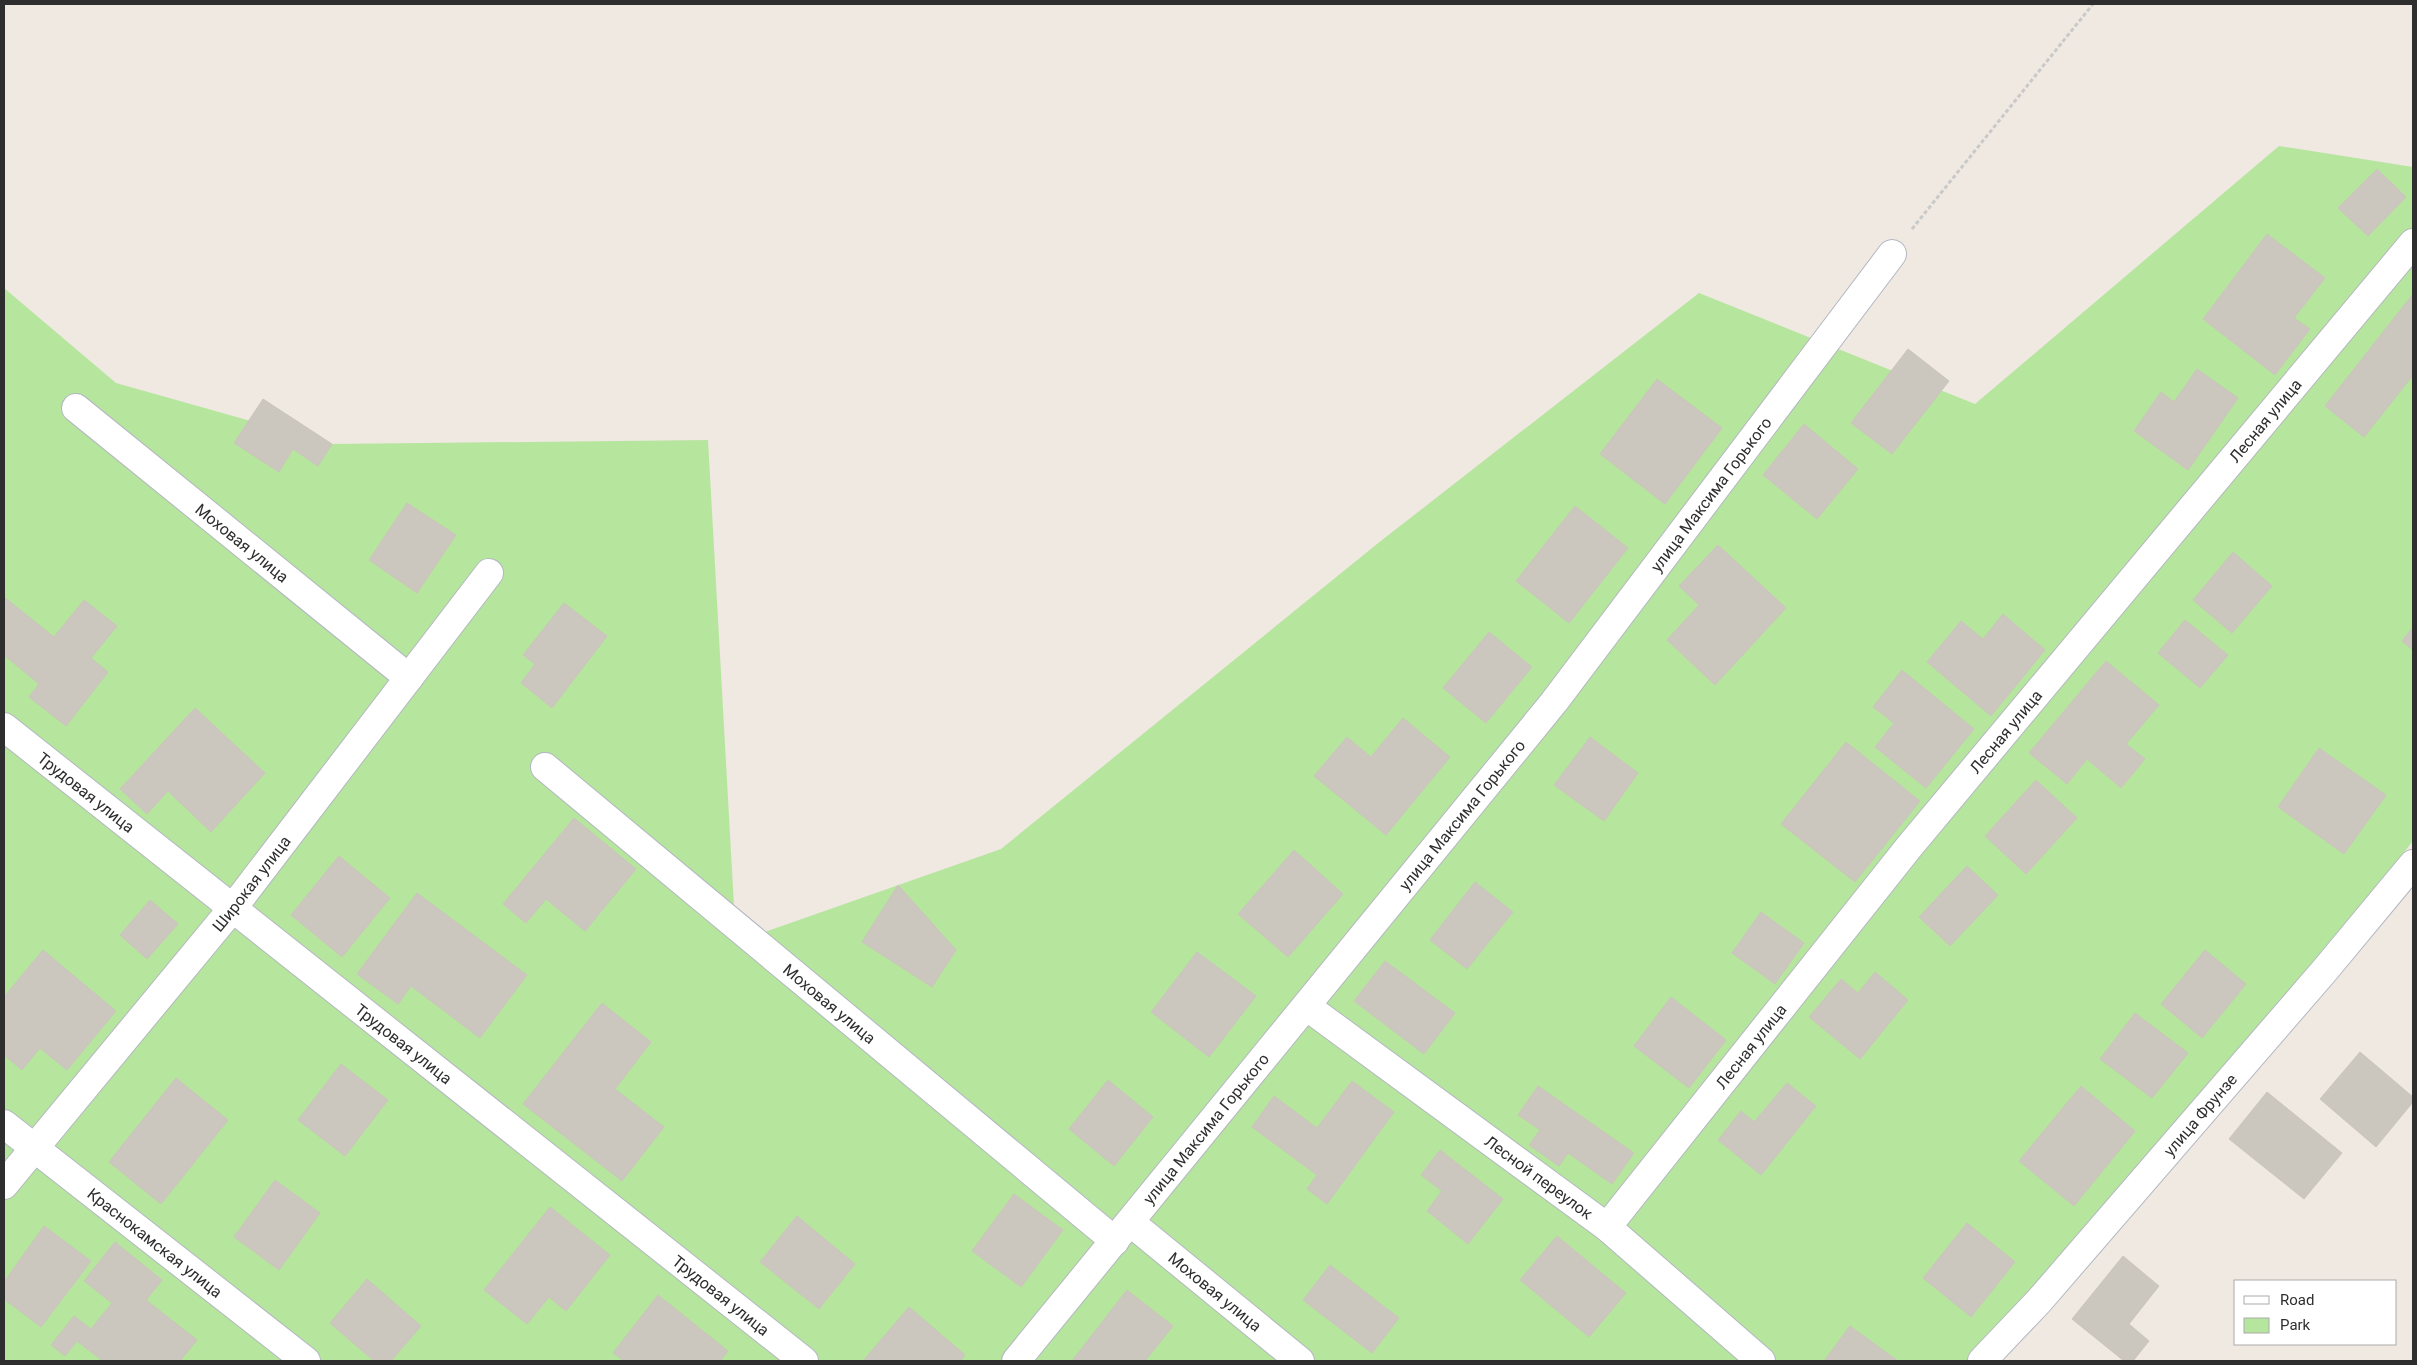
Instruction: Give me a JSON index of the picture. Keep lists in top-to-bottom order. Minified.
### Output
{"streets":{"street":["Лесная улица","улица Максима Горького","Моховая улица","Трудовая улица","Широкая улица","улица Фрунзе","Лесной переулок","Краснокамская улица"]},"crossings":[["Лесная улица","Лесной переулок"],["улица Максима Горького","Моховая улица"],["улица Максима Горького","Лесной переулок"],["Моховая улица","Широкая улица"],["Трудовая улица","Широкая улица"],["Широкая улица","Краснокамская улица"]],"legend":["Road","Park"]}
